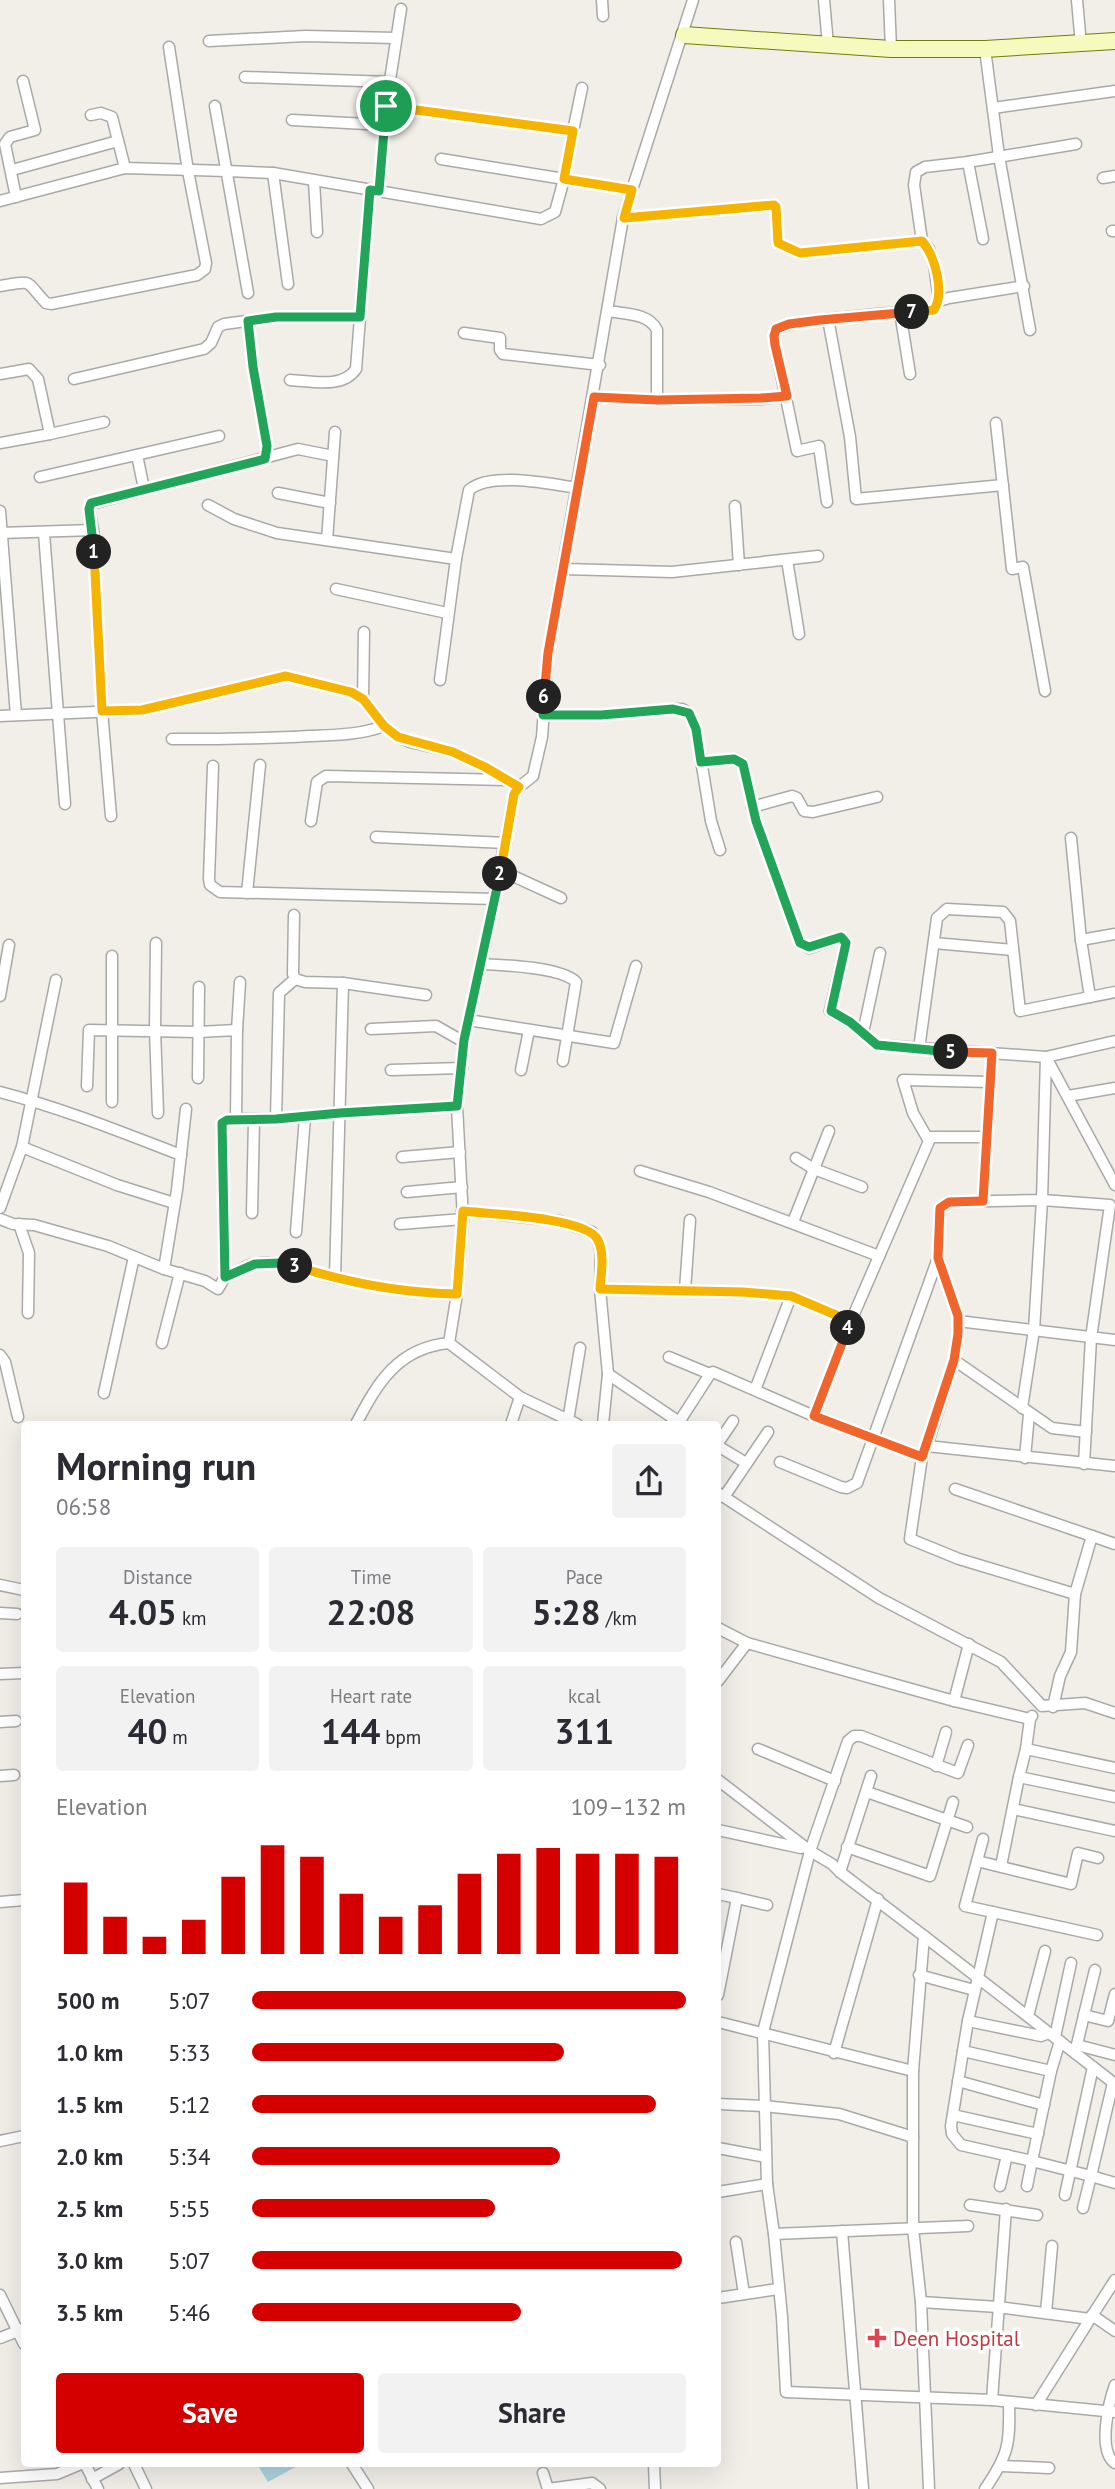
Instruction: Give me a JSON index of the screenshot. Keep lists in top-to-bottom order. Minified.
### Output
{"places":{"health":["Deen Hospital"]},"page":{"pins":["7","1","6","2","5","3","4"],"heading":["Morning run","06:58"],"stats":[["Distance","4.05 km"],["Time","22:08"],["Pace","5:28 /km"],["Elevation","40 m"],["Heart rate","144 bpm"],["kcal","311"]],"chart":["Elevation","109–132 m"],"list":[{"name":"500 m","note":"5:07"},{"name":"1.0 km","note":"5:33"},{"name":"1.5 km","note":"5:12"},{"name":"2.0 km","note":"5:34"},{"name":"2.5 km","note":"5:55"},{"name":"3.0 km","note":"5:07"},{"name":"3.5 km","note":"5:46"}],"buttons":["Save","Share"]}}
